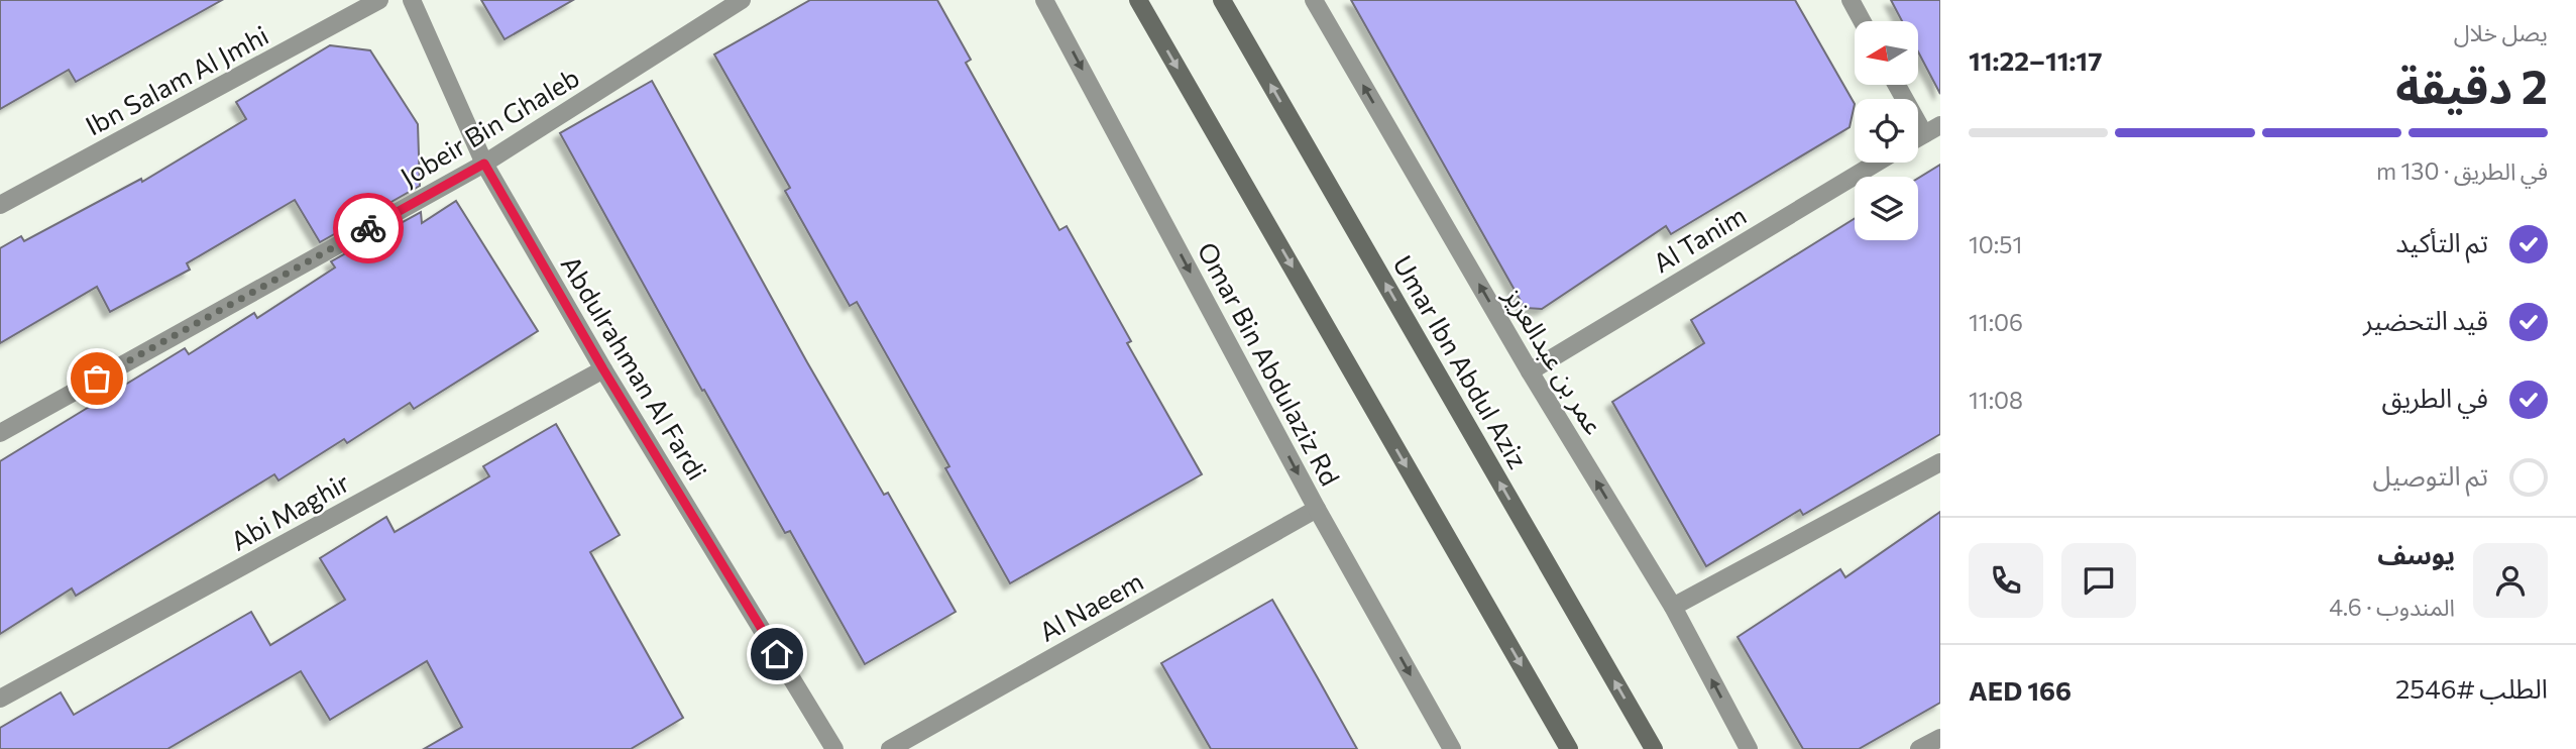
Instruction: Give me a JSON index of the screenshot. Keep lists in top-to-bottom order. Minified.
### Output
{"streets":{"main road":["Umar Ibn Abdul Aziz"],"street":["Ibn Salam Al Jmhi","Jobeir Bin Ghaleb","Al Tanim","عمر بن عبدالعزيز","Omar Bin Abdulaziz Rd","Abdulrahman Al Fardi","Abi Maghir","Al Naeem"]},"crossings":[["Jobeir Bin Ghaleb","Abdulrahman Al Fardi"],["Al Tanim","عمر بن عبدالعزيز"],["Omar Bin Abdulaziz Rd","Al Naeem"],["Abdulrahman Al Fardi","Abi Maghir"]],"one_way":["عمر بن عبدالعزيز","Omar Bin Abdulaziz Rd"],"north":"left","page":{"heading":["2 دقيقة","يصل خلال","11:17–11:22"],"panel":["يوسف","المندوب · 4.6","الطلب #2546","AED 166"],"bar":"في الطريق · 130 m","list":[["تم التأكيد","10:51"],["قيد التحضير","11:06"],["في الطريق","11:08"],"تم التوصيل"]}}
